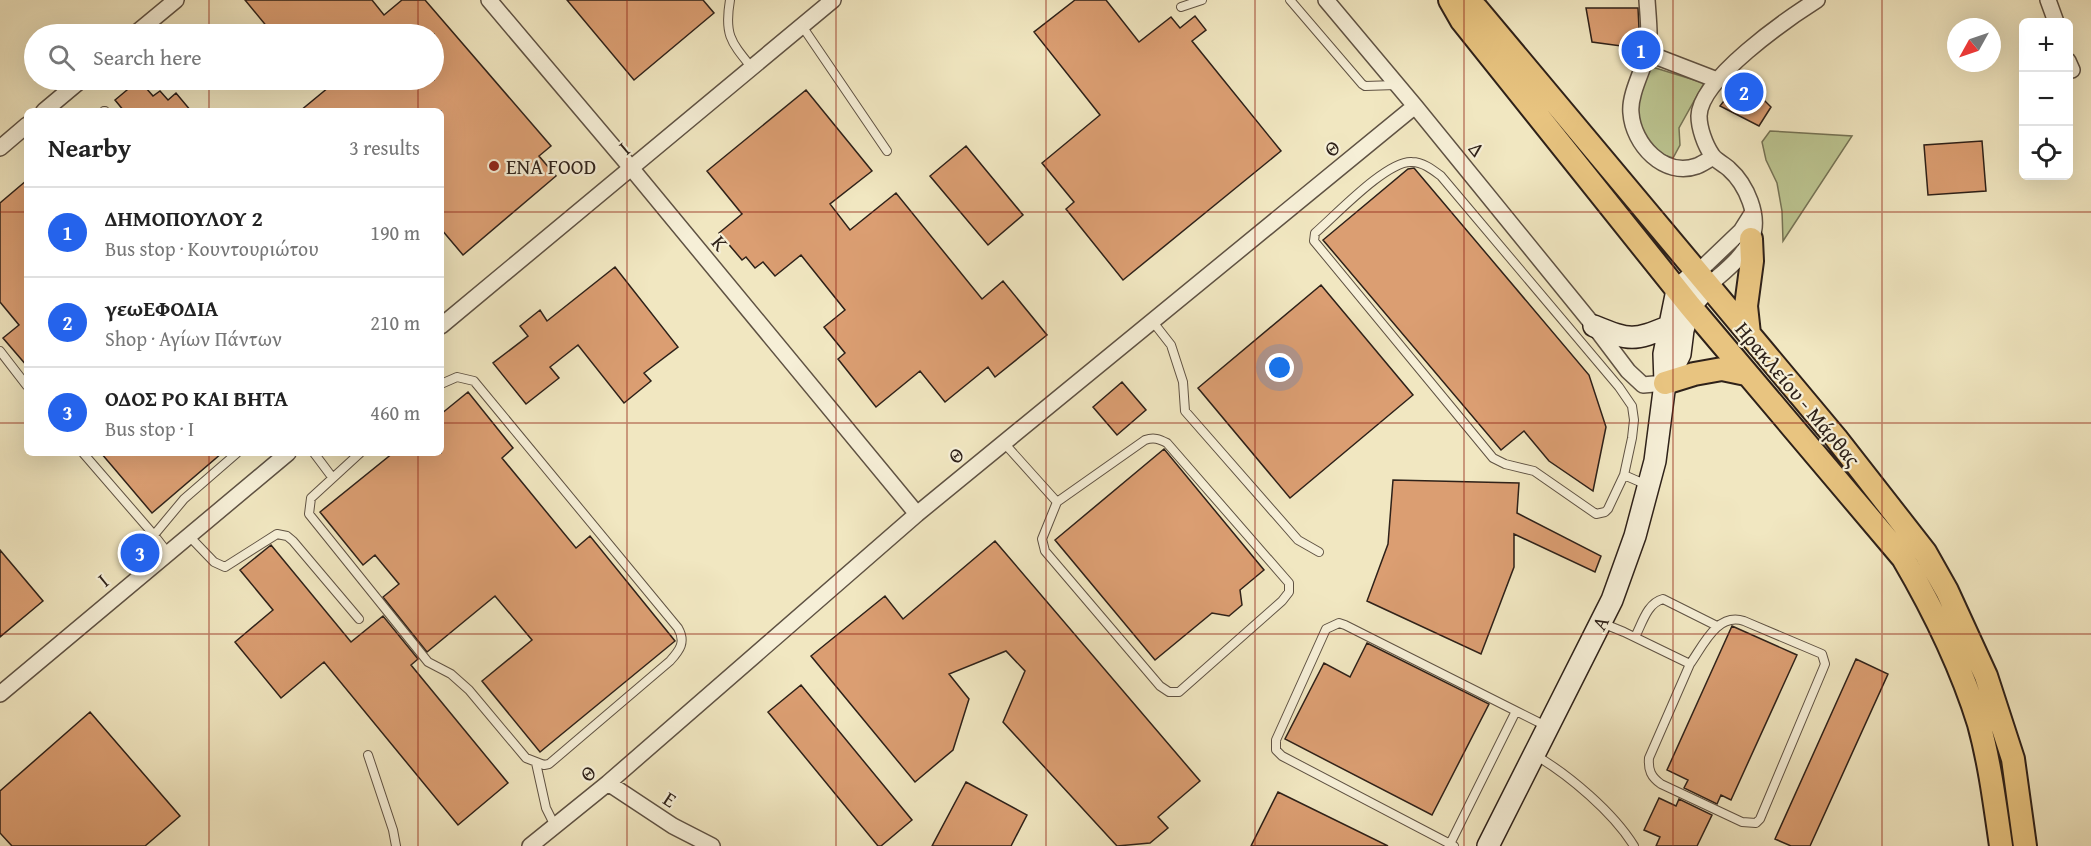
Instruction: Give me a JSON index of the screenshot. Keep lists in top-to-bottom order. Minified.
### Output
{"streets":{"main road":["Ηρακλείου - Μάρθας"],"street":["Ι","Θ","Δ","Κ","Α","Ε"]},"crossings":[["Ι","Κ"],["Θ","Δ"],["Θ","Κ"],["Θ","Ε"],["Δ","Α"],["Ηρακλείου - Μάρθας","Α"]],"places":["ENA FOOD"],"north":"bottom left","page":{"map_buttons":["+","−"],"search":"Search here","pins":["1","2","3"],"heading":["Nearby","3 results"],"list":[{"mark":"1","name":"ΔΗΜΟΠΟΥΛΟΥ 2","note":"Bus stop · Κουντουριώτου","value":"190 m"},{"mark":"2","name":"γεωΕΦΟΔΙΑ","note":"Shop · Αγίων Πάντων","value":"210 m"},{"mark":"3","name":"ΟΔΟΣ ΡΟ ΚΑΙ ΒΗΤΑ","note":"Bus stop · Ι","value":"460 m"}]}}
